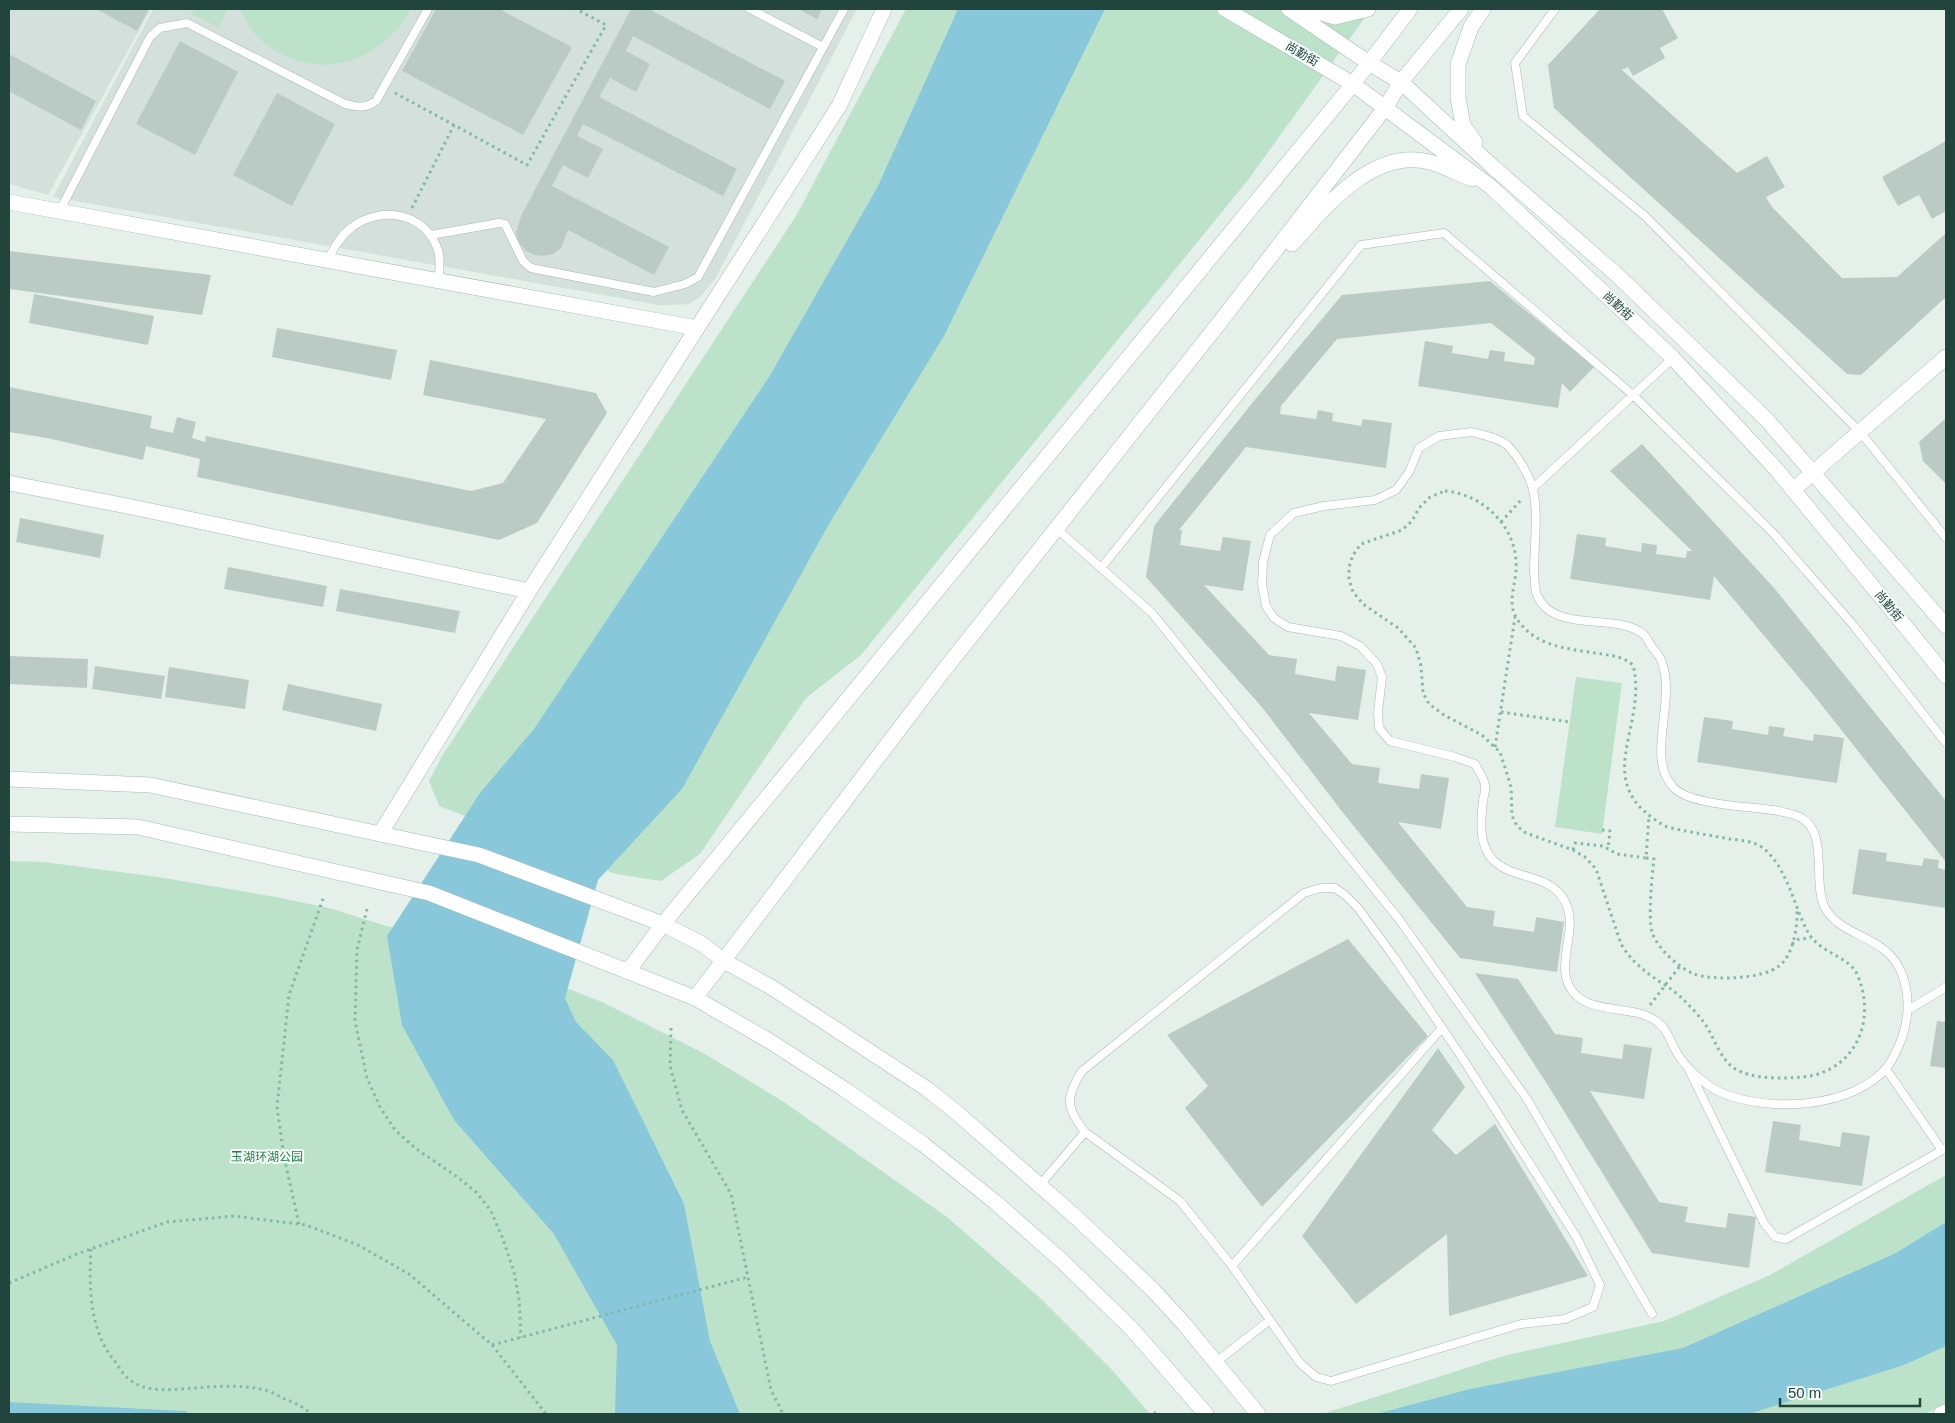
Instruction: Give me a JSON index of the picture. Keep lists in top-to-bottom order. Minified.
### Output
{"streets":{"main road":["尚勤街"]},"parks":["玉湖环湖公园"],"scale_bar":"50 m"}
